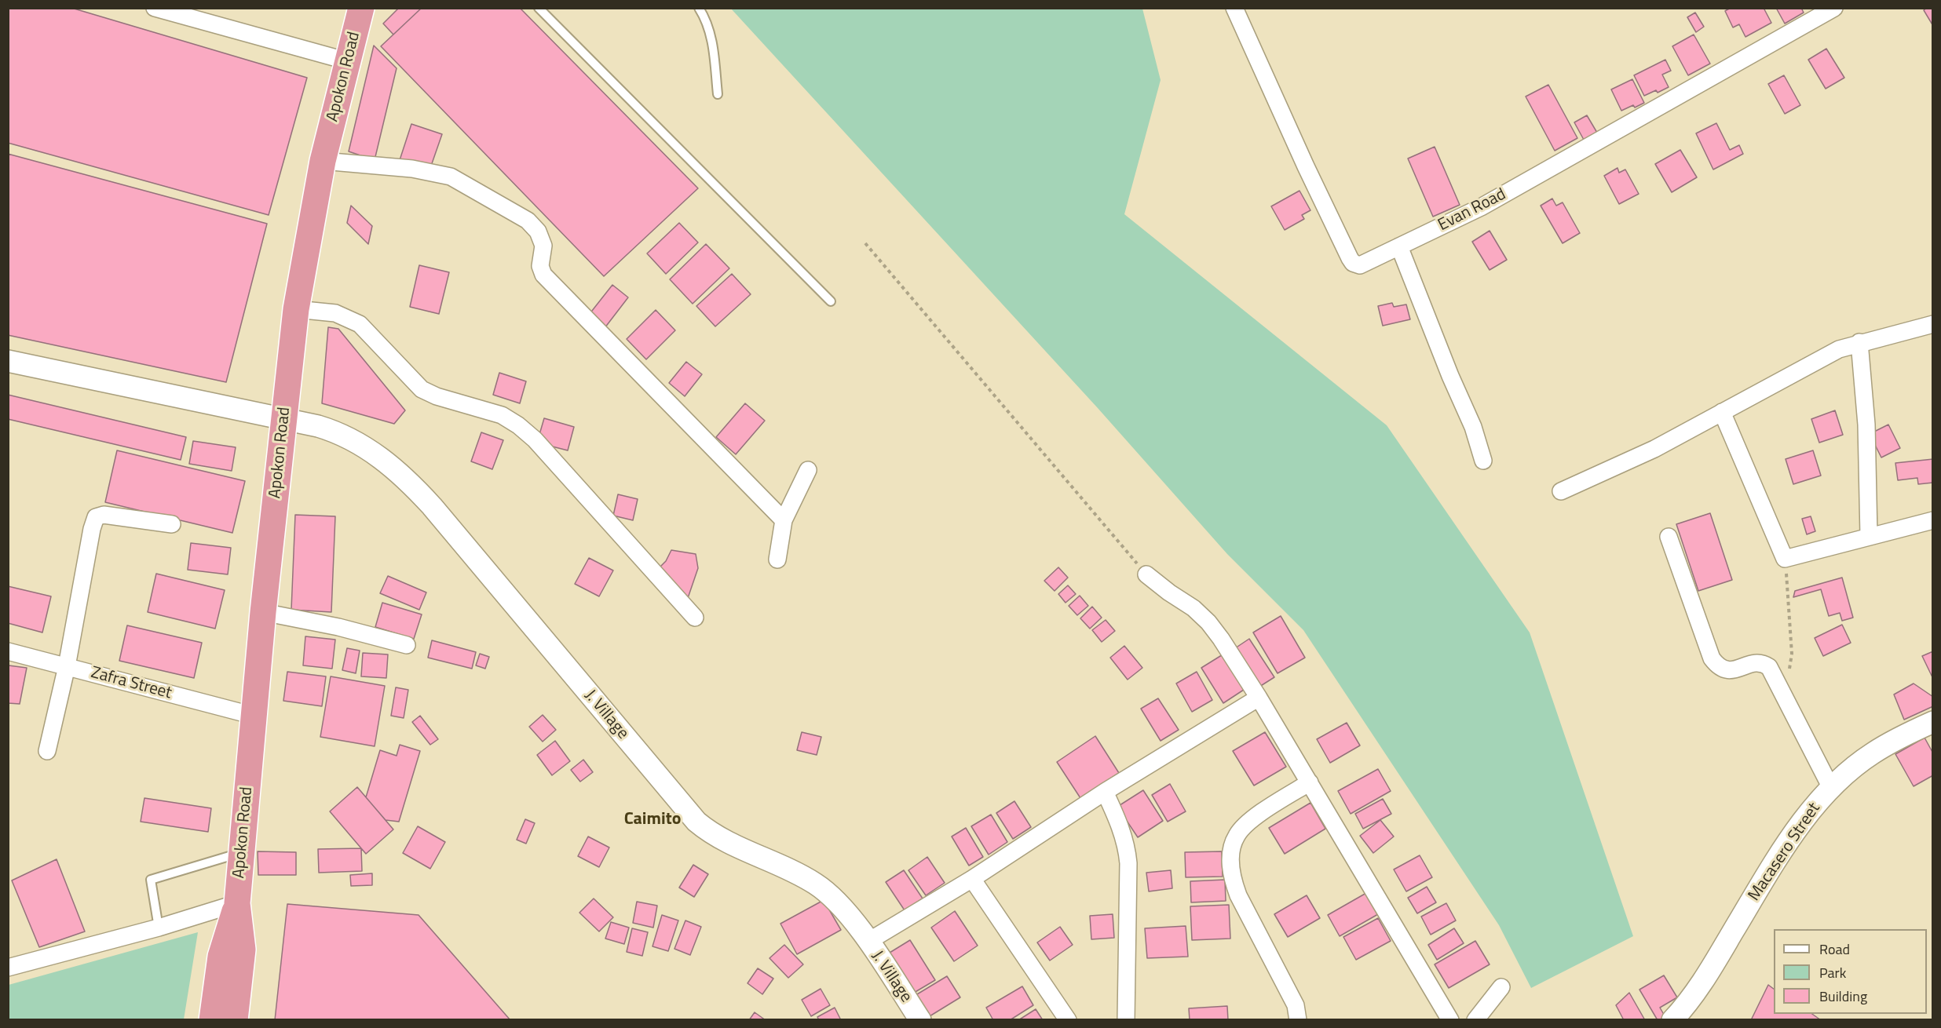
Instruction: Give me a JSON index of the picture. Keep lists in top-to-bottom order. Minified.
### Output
{"streets":{"highway":["Apokon Road"],"street":["Evan Road","Zafra Street","J. Village","Macasero Street"]},"crossings":[["Apokon Road","Zafra Street"],["Apokon Road","J. Village"]],"districts":["Caimito"],"legend":["Road","Park","Building"]}
